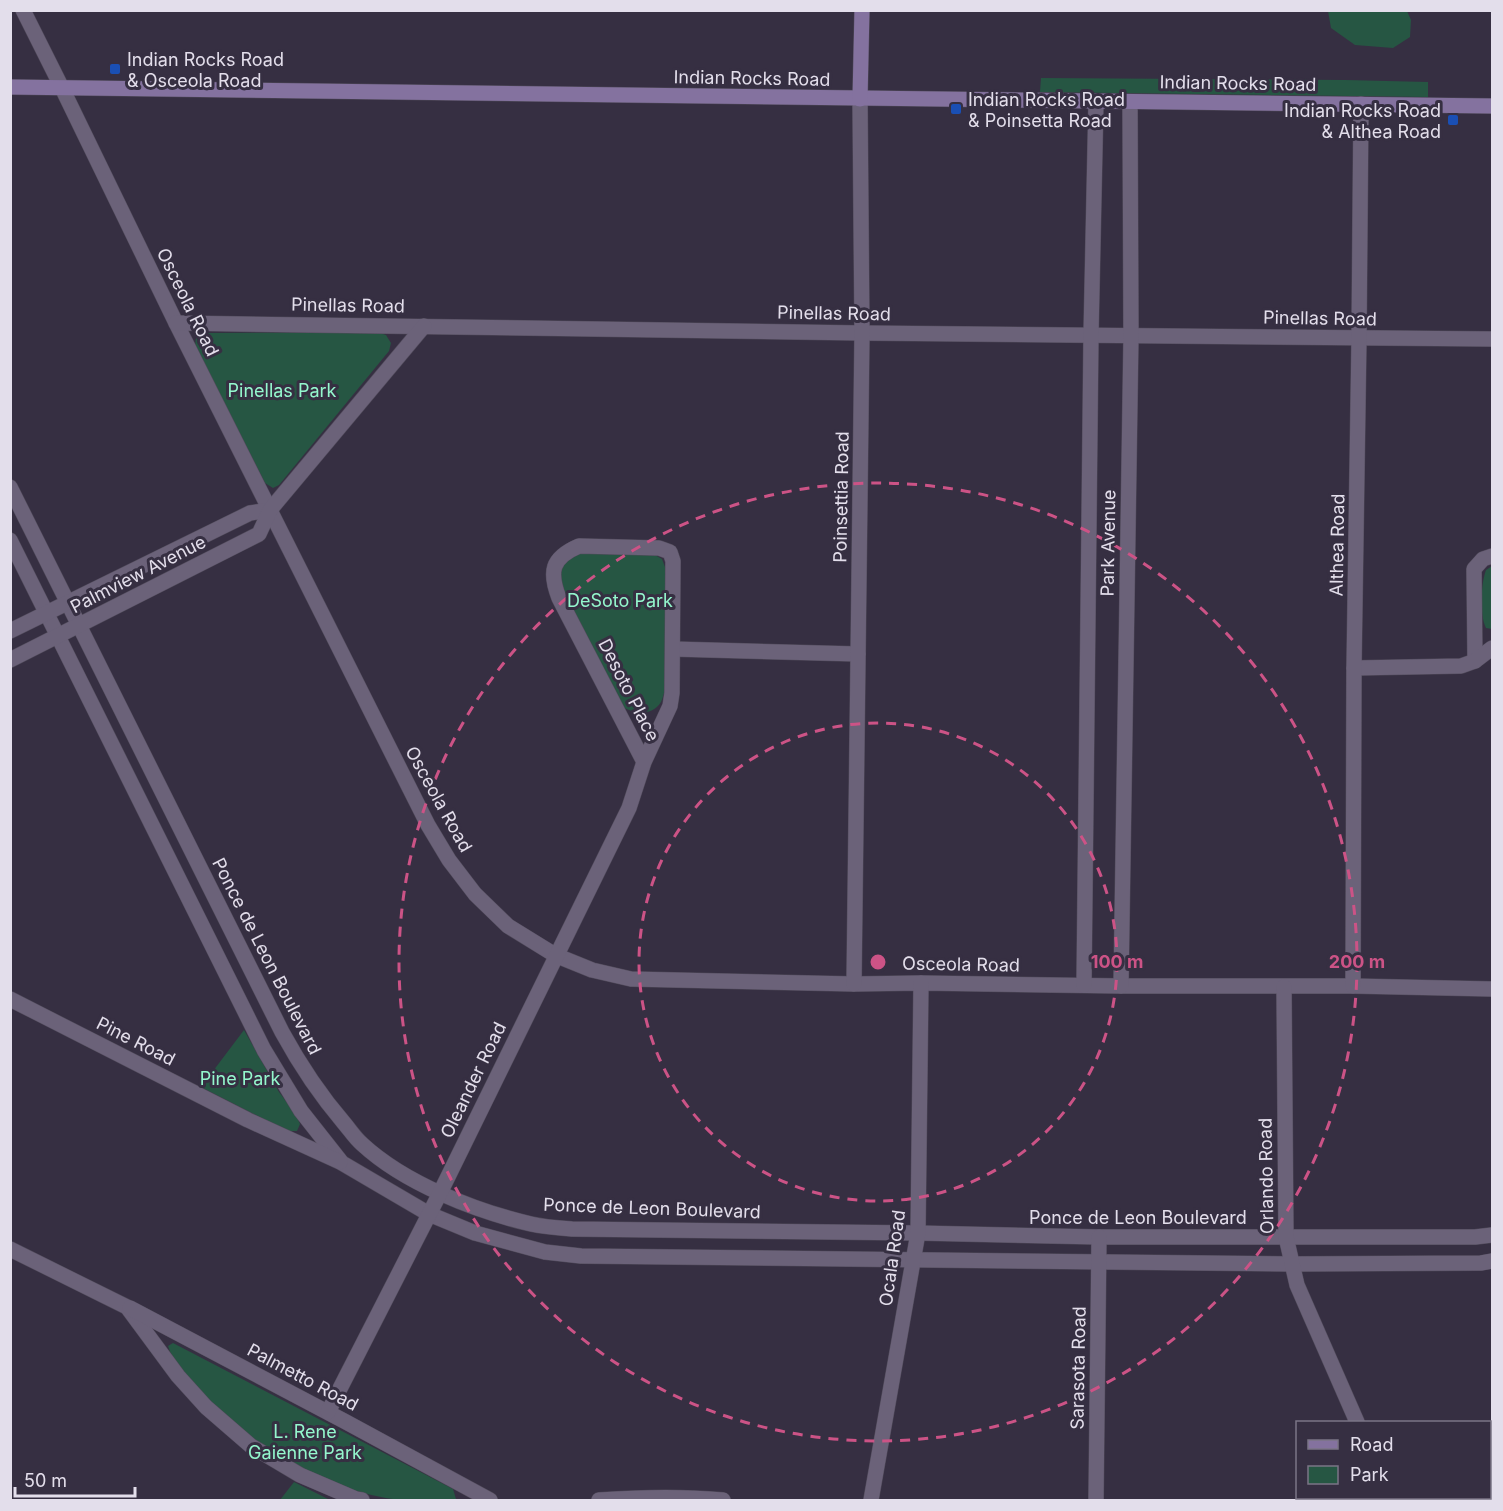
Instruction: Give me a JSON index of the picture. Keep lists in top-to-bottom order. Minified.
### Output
{"streets":{"street":["Indian Rocks Road","Osceola Road","Pinellas Road","Poinsettia Road","Park Avenue","Althea Road","Palmview Avenue","Desoto Place","Ponce de Leon Boulevard","Pine Road","Oleander Road","Orlando Road","Ocala Road","Sarasota Road","Palmetto Road"]},"crossings":[["Indian Rocks Road","Osceola Road"],["Indian Rocks Road","Poinsettia Road"],["Indian Rocks Road","Park Avenue"],["Indian Rocks Road","Althea Road"],["Osceola Road","Pinellas Road"],["Osceola Road","Poinsettia Road"],["Osceola Road","Park Avenue"],["Osceola Road","Althea Road"],["Osceola Road","Palmview Avenue"],["Osceola Road","Oleander Road"],["Osceola Road","Orlando Road"],["Osceola Road","Ocala Road"],["Pinellas Road","Poinsettia Road"],["Pinellas Road","Park Avenue"],["Pinellas Road","Althea Road"],["Pinellas Road","Palmview Avenue"],["Palmview Avenue","Ponce de Leon Boulevard"],["Desoto Place","Oleander Road"],["Ponce de Leon Boulevard","Oleander Road"],["Ponce de Leon Boulevard","Orlando Road"],["Ponce de Leon Boulevard","Ocala Road"],["Ponce de Leon Boulevard","Sarasota Road"],["Oleander Road","Palmetto Road"]],"parks":["Pinellas Park","DeSoto Park","Pine Park","L. Rene Gaienne Park"],"places":{"transit":["Indian Rocks Road & Osceola Road","Indian Rocks Road & Poinsetta Road","Indian Rocks Road & Althea Road"]},"legend":["Road","Park"],"scale_bar":"50 m","rings":["100 m","200 m"]}
